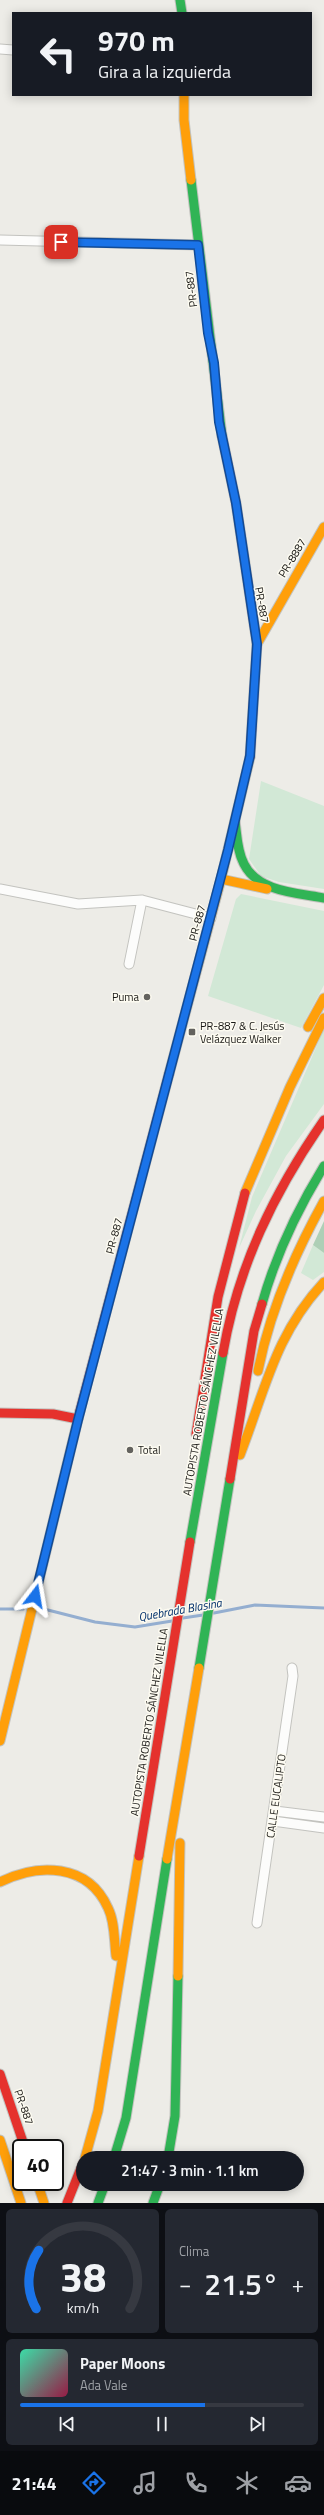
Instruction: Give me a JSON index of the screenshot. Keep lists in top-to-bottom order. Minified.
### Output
{"streets":{"main road":["PR-887","PR-8887","AUTOPISTA ROBERTO SÁNCHEZ VILELLA"],"street":["CALLE EUCALIPTO"]},"crossings":[["PR-887","PR-8887"]],"water":["Quebrada Blasina"],"places":{"other":["Puma","Total"],"transit":["PR-887 & C. Jesús Velázquez Walker"]},"page":{"turn":["970 m","Gira a la izquierda"],"limit":"40","trip":"21:47 · 3 min · 1.1 km","tile":"Clima","heat":["−","21.5°","+"],"song":["Paper Moons","Ada Vale"],"tabs":"21:44","gauge":["38","km/h"]}}
